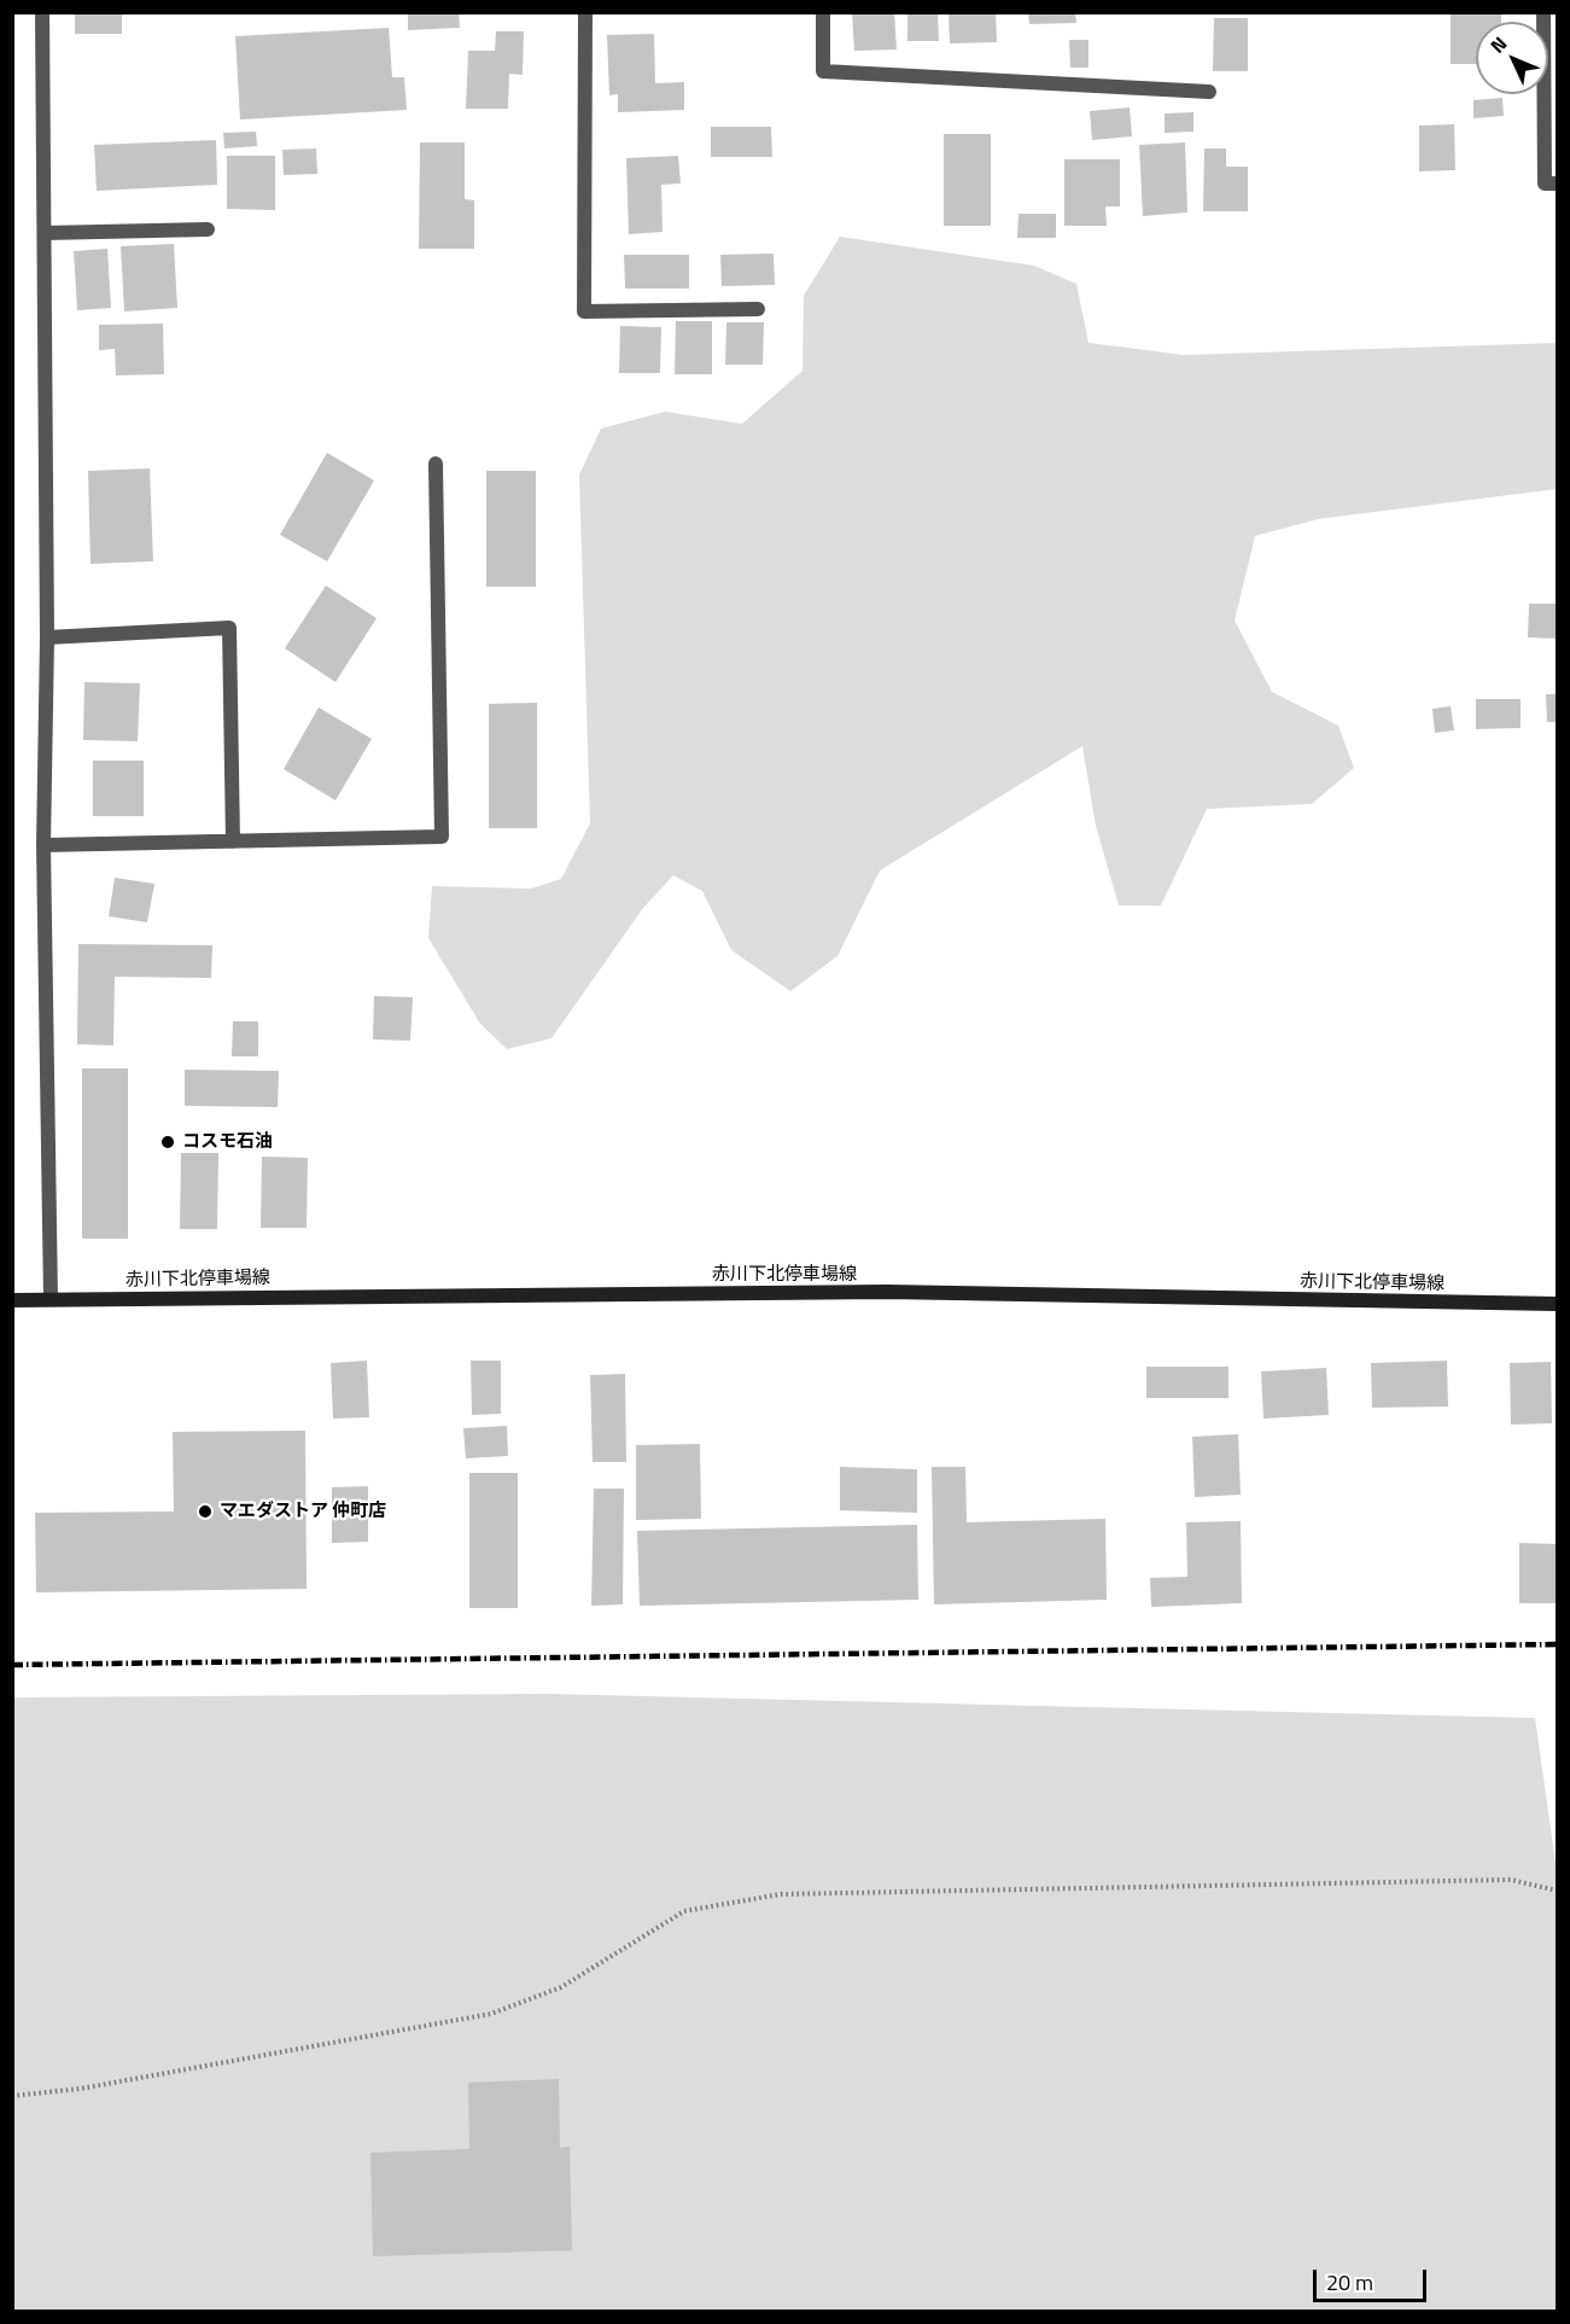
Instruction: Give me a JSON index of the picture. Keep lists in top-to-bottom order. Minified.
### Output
{"streets":{"main road":["赤川下北停車場線"]},"places":["コスモ石油","マエダストア 仲町店"],"scale_bar":"20 m","north":"top left"}
